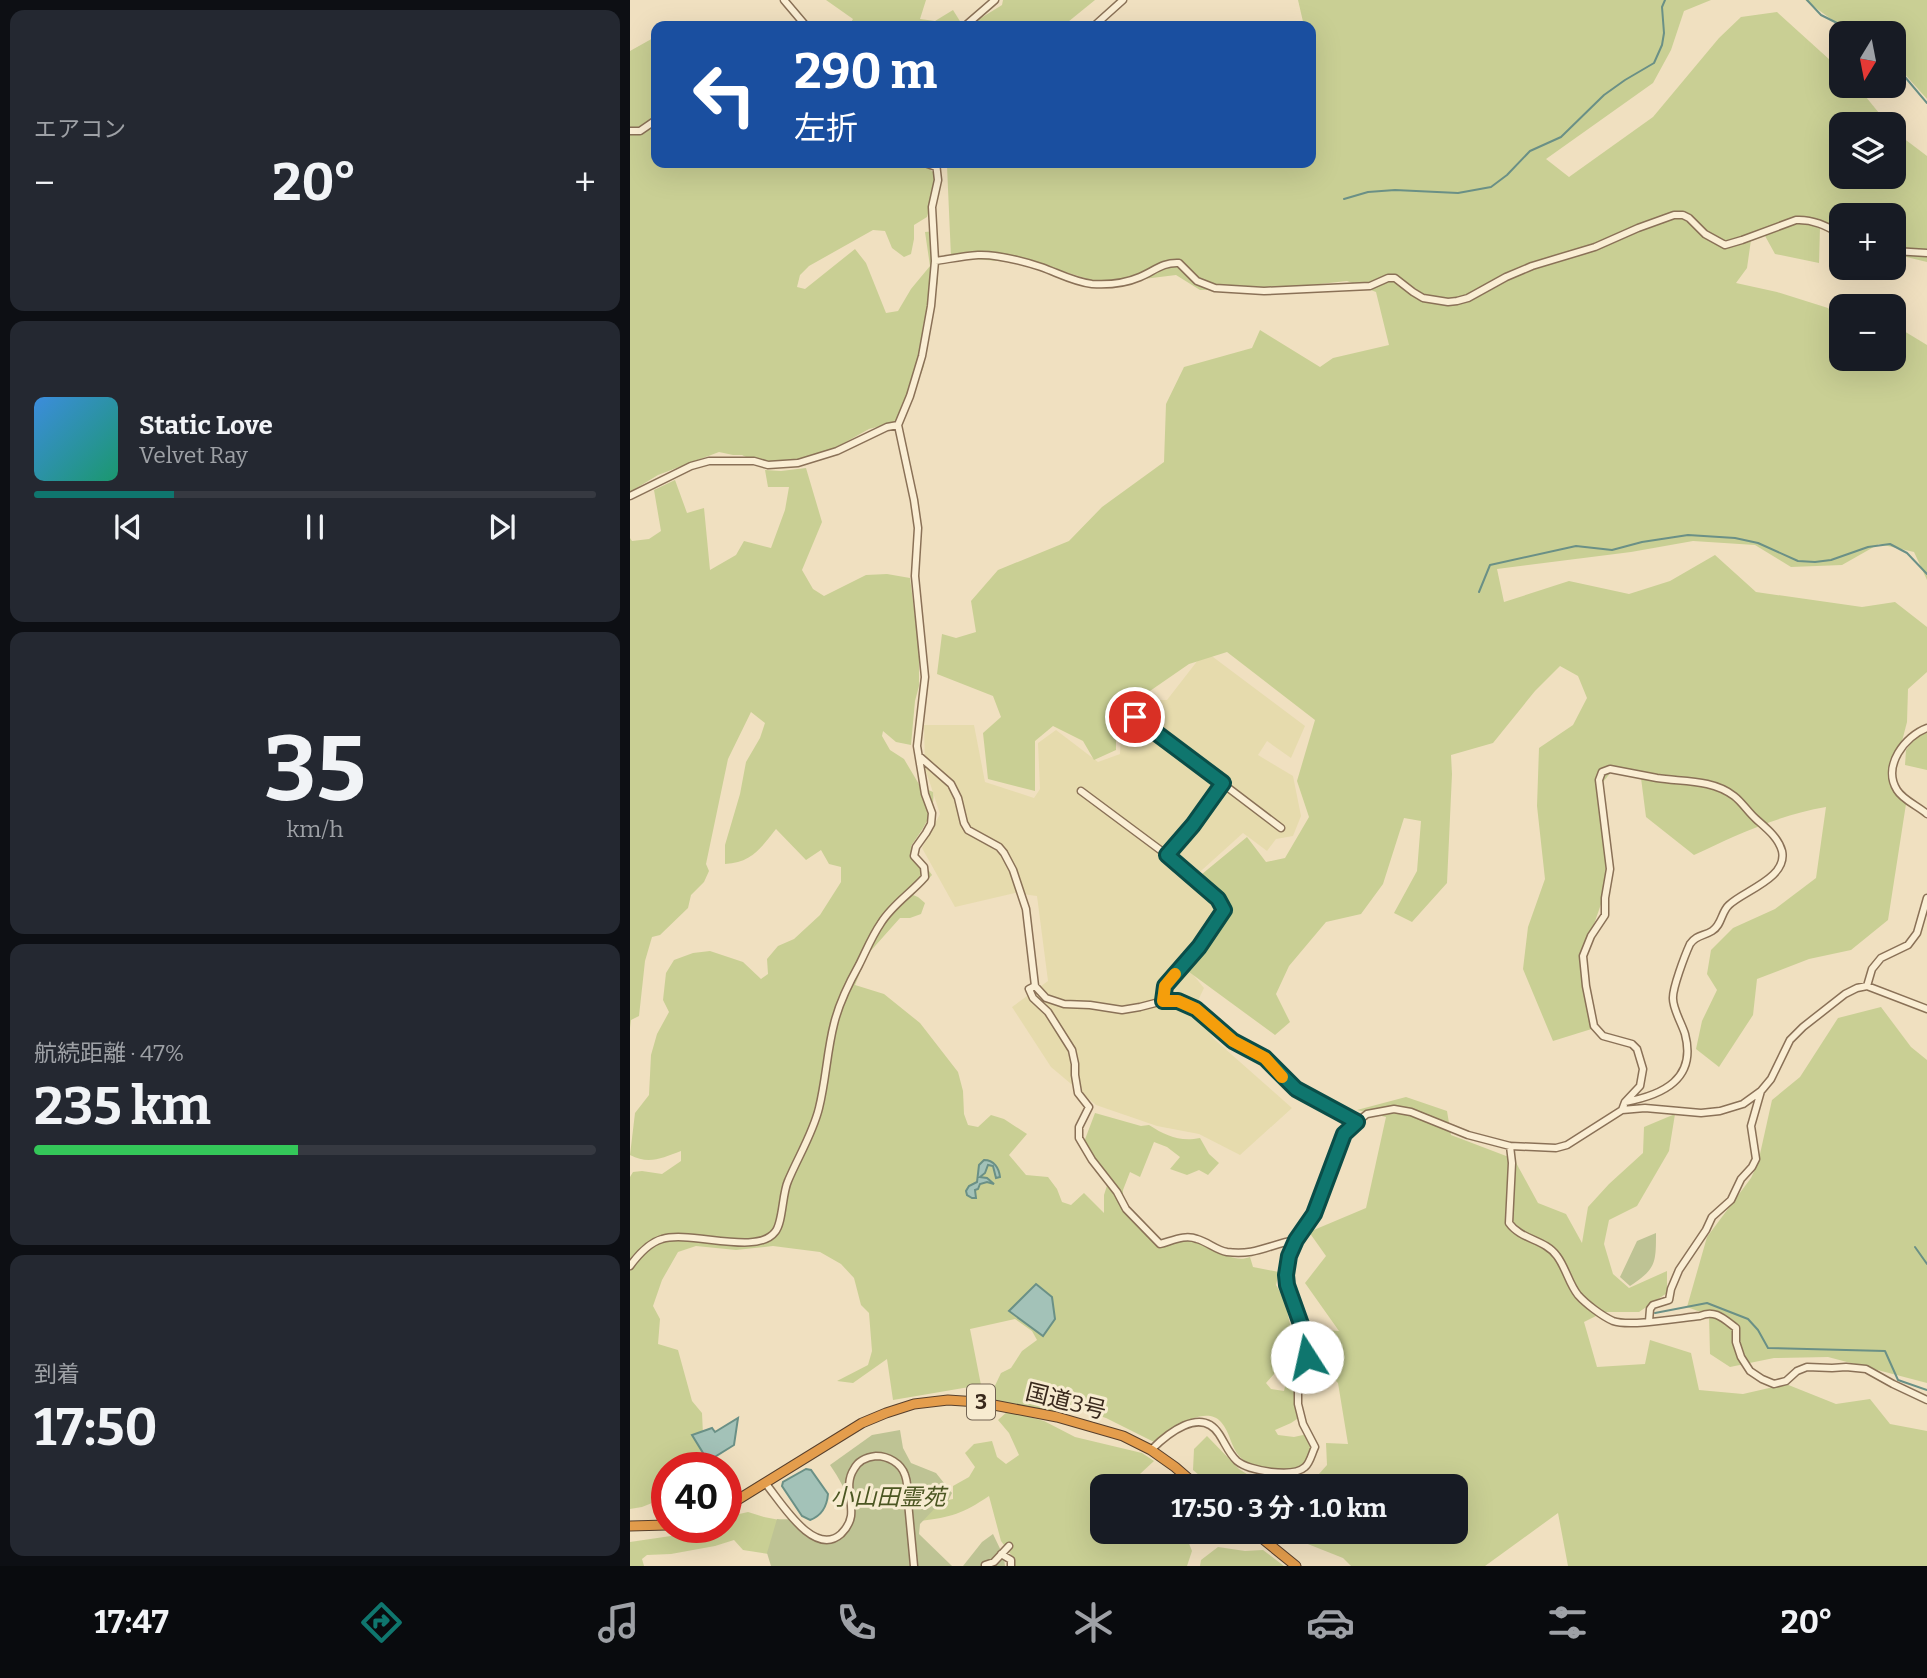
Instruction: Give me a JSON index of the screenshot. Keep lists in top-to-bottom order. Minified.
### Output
{"streets":{"highway":["国道3号","3"]},"parks":["小山田霊苑"],"north":"bottom","page":{"tile":["エアコン",["35","km/h"],["航続距離 · 47%","235 km"],["到着","17:50"]],"map_buttons":["+","−"],"turn":["290 m","左折"],"heat":["−","20°","+"],"song":["Static Love","Velvet Ray"],"limit":"40","trip":"17:50 · 3 分 · 1.0 km","tabs":["17:47","20°"]}}
